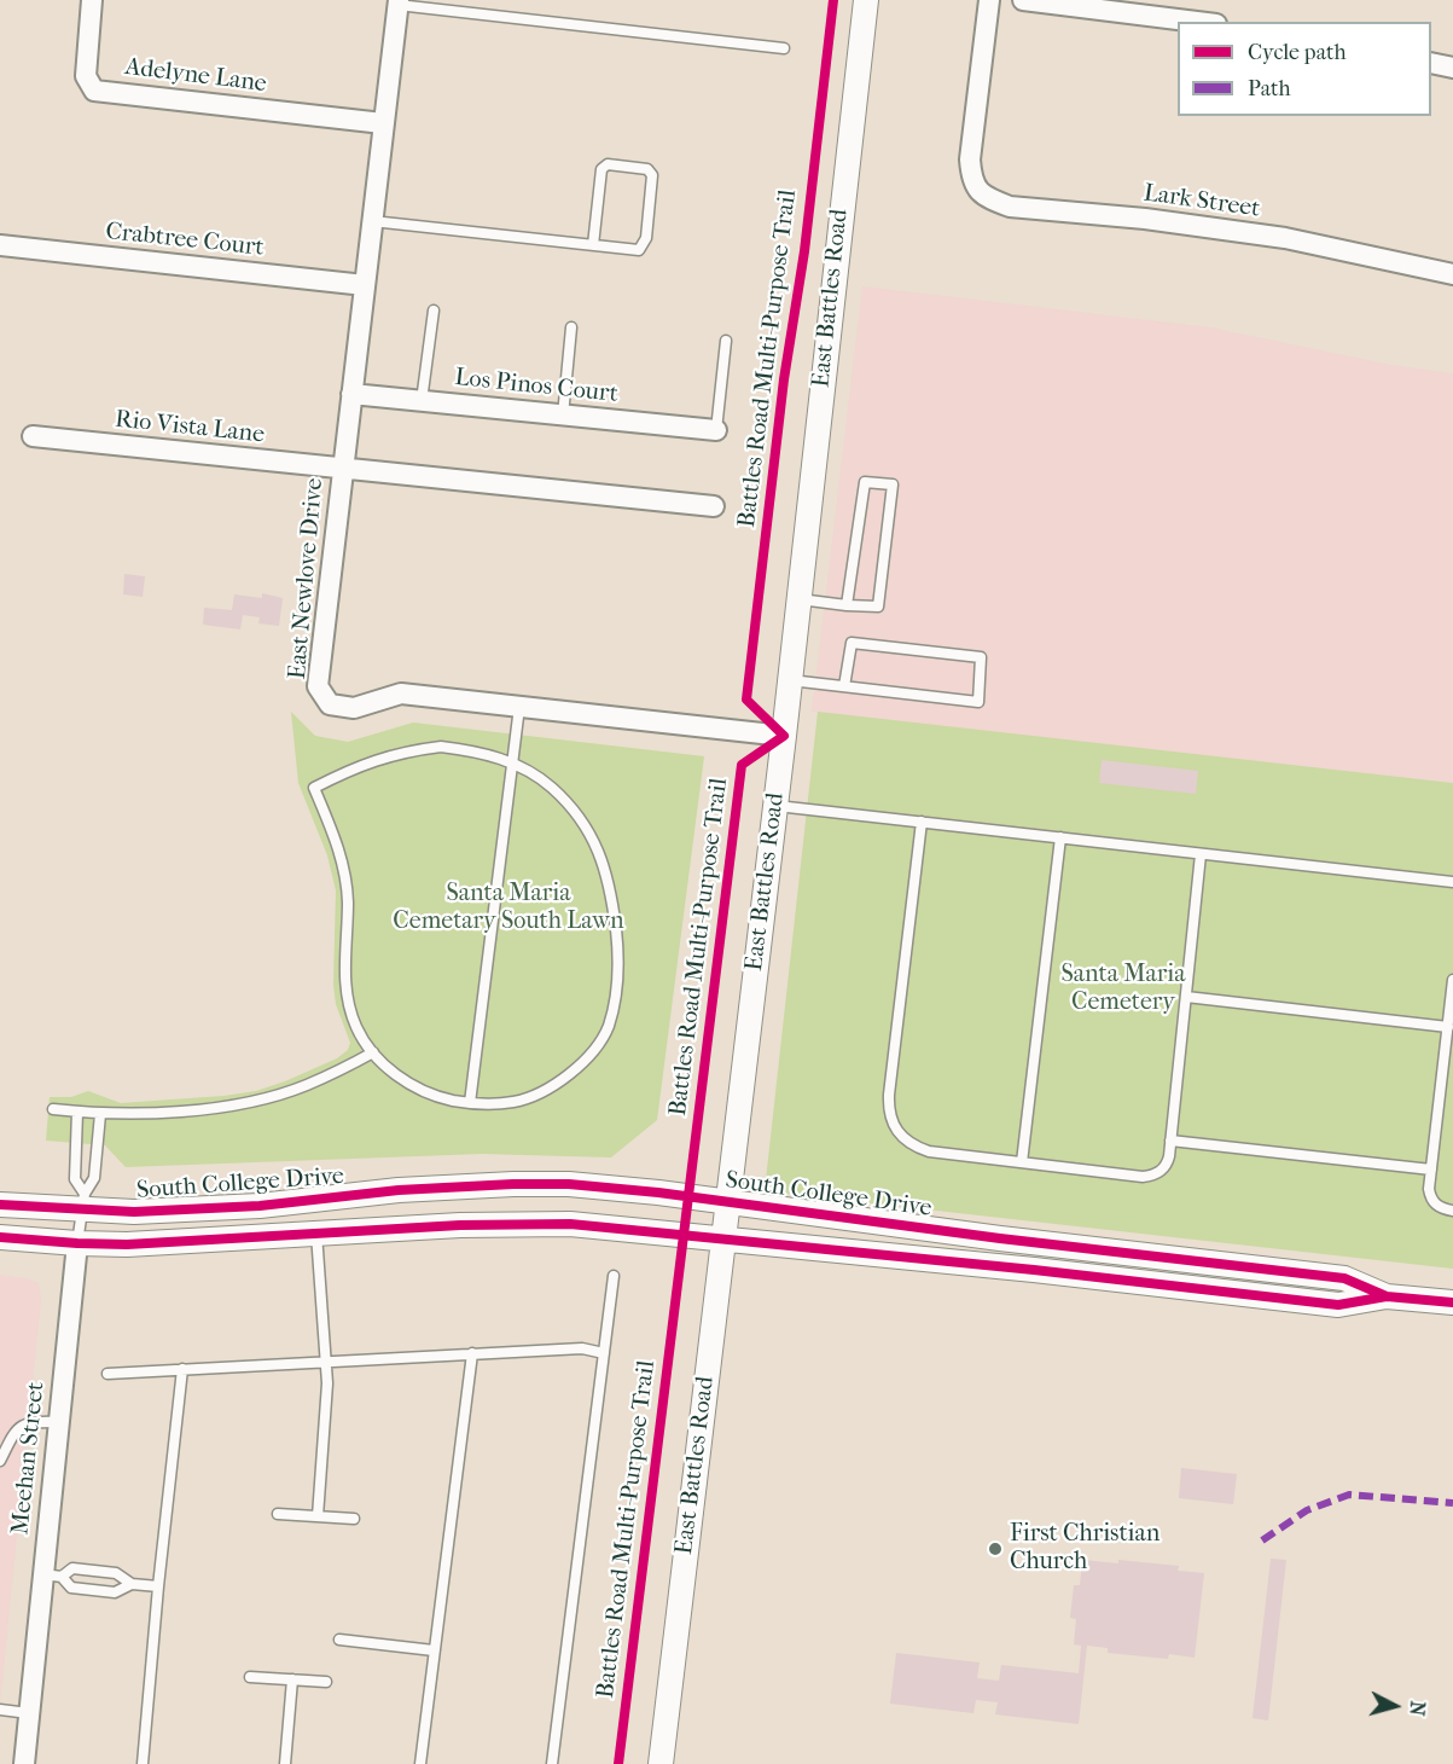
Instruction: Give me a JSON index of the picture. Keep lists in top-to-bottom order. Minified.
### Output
{"streets":{"street":["Adelyne Lane","Lark Street","Crabtree Court","East Battles Road","Los Pinos Court","Rio Vista Lane","East Newlove Drive","South College Drive","Meehan Street"],"cycle path":["Battles Road Multi-Purpose Trail"]},"crossings":[["Adelyne Lane","East Newlove Drive"],["Crabtree Court","East Newlove Drive"],["East Battles Road","East Newlove Drive"],["East Battles Road","South College Drive"],["Los Pinos Court","East Newlove Drive"],["Rio Vista Lane","East Newlove Drive"],["South College Drive","Meehan Street"]],"parks":["Santa Maria Cemetary South Lawn","Santa Maria Cemetery"],"places":["First Christian Church"],"legend":["Cycle path","Path"],"north":"right"}
